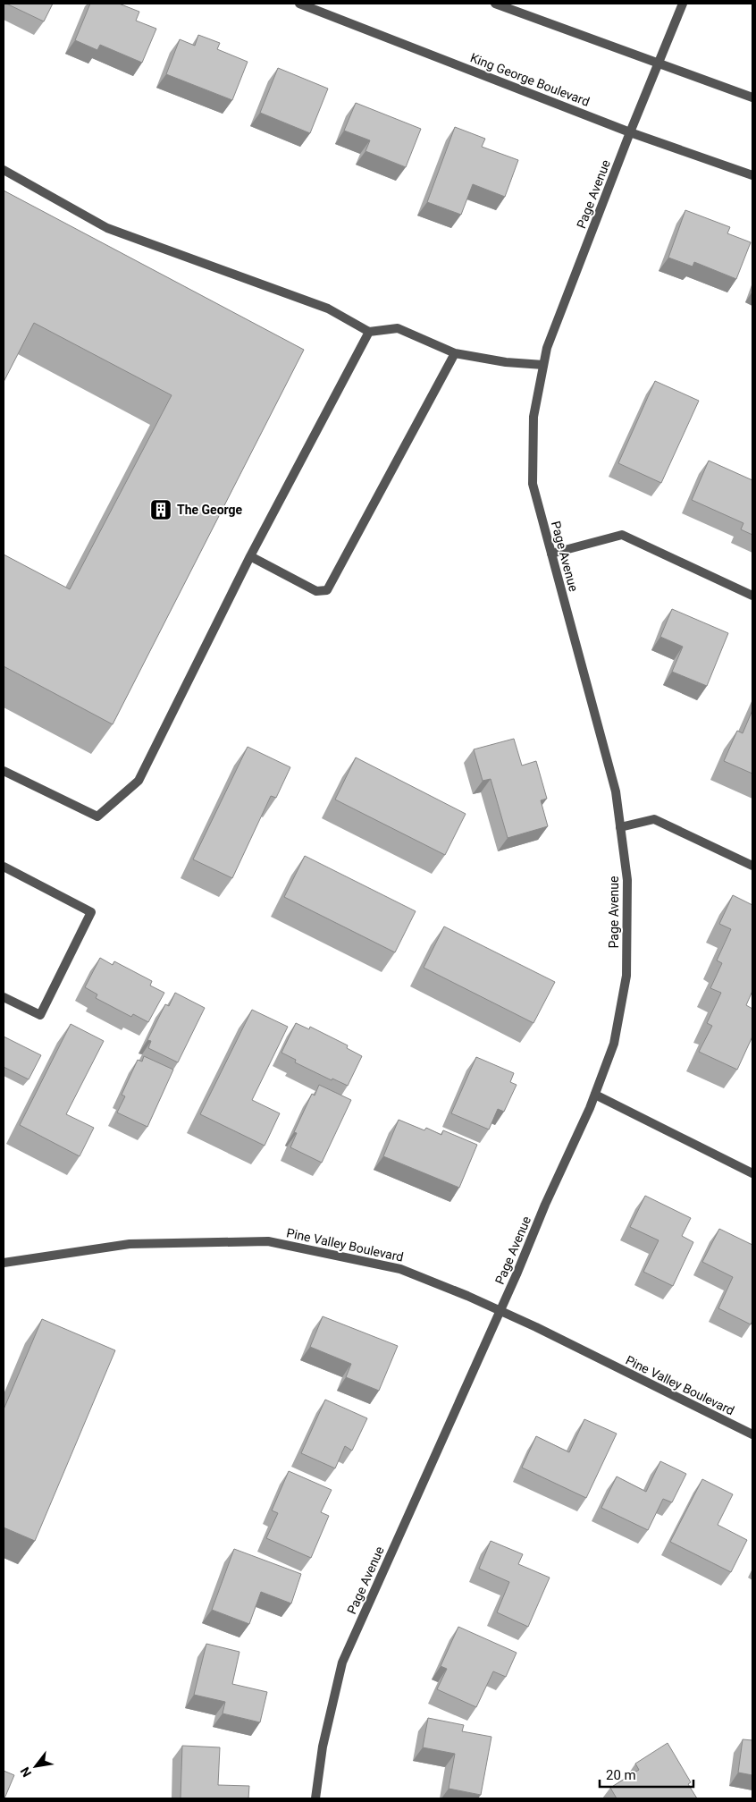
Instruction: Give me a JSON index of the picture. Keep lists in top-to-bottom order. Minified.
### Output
{"streets":{"street":["King George Boulevard","Page Avenue","Pine Valley Boulevard"]},"crossings":[["King George Boulevard","Page Avenue"],["Page Avenue","Pine Valley Boulevard"]],"places":{"building":["The George"]},"scale_bar":"20 m","north":"bottom left"}
